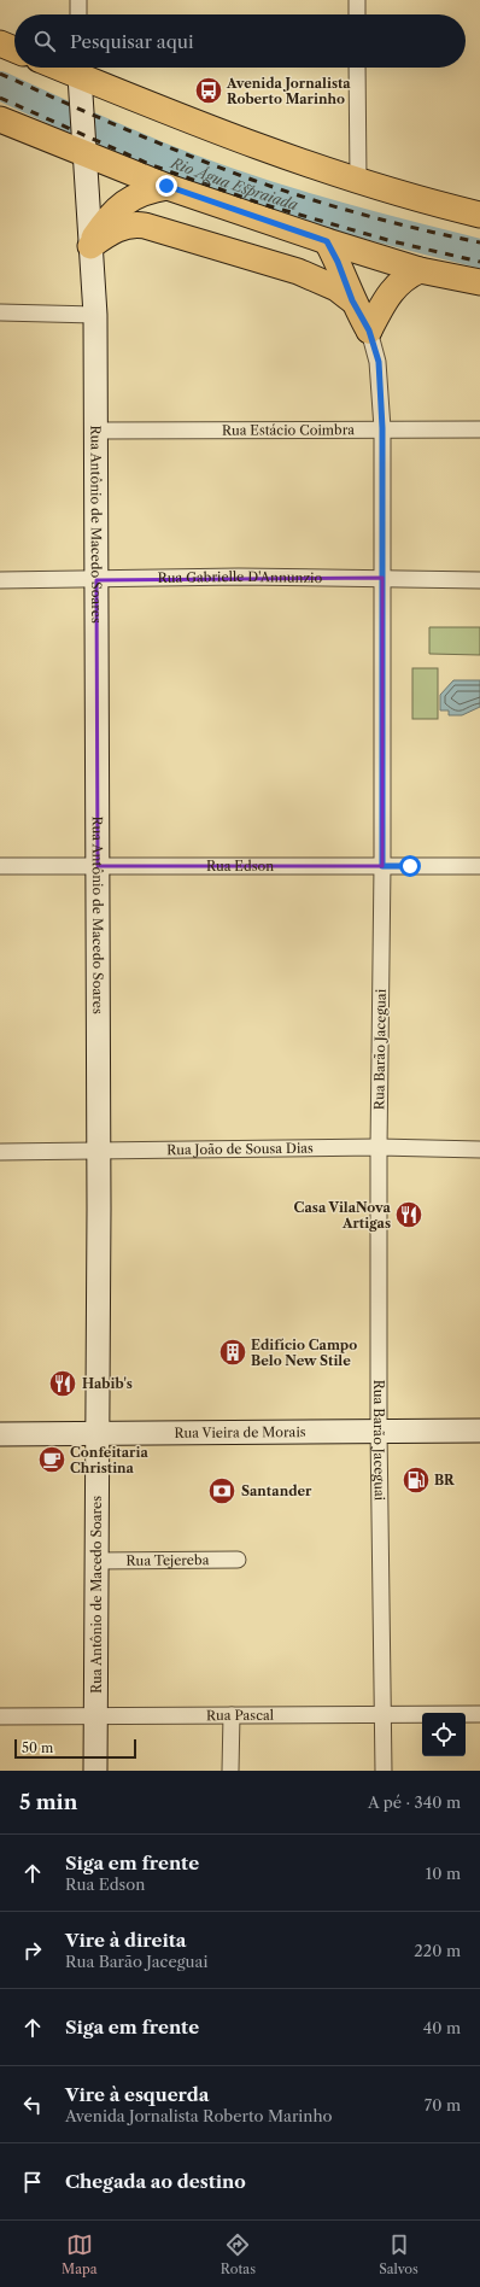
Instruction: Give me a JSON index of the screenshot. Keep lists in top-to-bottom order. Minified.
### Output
{"streets":{"main road":["Rua Antônio de Macedo Soares","Rua Vieira de Morais"],"street":["Rua Estácio Coimbra","Rua Gabrielle D'Annunzio","Rua Edson","Rua Barão Jaceguai","Rua João de Sousa Dias","Rua Tejereba","Rua Pascal"]},"crossings":[["Rua Estácio Coimbra","Rua Antônio de Macedo Soares"],["Rua Estácio Coimbra","Rua Barão Jaceguai"],["Rua Antônio de Macedo Soares","Rua Gabrielle D'Annunzio"],["Rua Antônio de Macedo Soares","Rua Edson"],["Rua Antônio de Macedo Soares","Rua João de Sousa Dias"],["Rua Antônio de Macedo Soares","Rua Vieira de Morais"],["Rua Antônio de Macedo Soares","Rua Tejereba"],["Rua Antônio de Macedo Soares","Rua Pascal"],["Rua Gabrielle D'Annunzio","Rua Barão Jaceguai"],["Rua Edson","Rua Barão Jaceguai"],["Rua Barão Jaceguai","Rua João de Sousa Dias"],["Rua Barão Jaceguai","Rua Vieira de Morais"],["Rua Barão Jaceguai","Rua Pascal"]],"water":["Rio Água Espraiada"],"places":{"bus stop":["Avenida Jornalista Roberto Marinho"],"restaurant":["Casa VilaNova Artigas","Habib's"],"building":["Edifício Campo Belo New Stile"],"cafe":["Confeitaria Christina"],"fuel station":["BR"],"bank":["Santander"]},"scale_bar":"50 m","page":{"search":"Pesquisar aqui","scale":"50 m","heading":["5 min","A pé · 340 m"],"list":[["Siga em frente","Rua Edson","10 m"],["Vire à direita","Rua Barão Jaceguai","220 m"],["Siga em frente","40 m"],["Vire à esquerda","Avenida Jornalista Roberto Marinho","70 m"],"Chegada ao destino"],"nav":["Mapa","Rotas","Salvos"]}}
